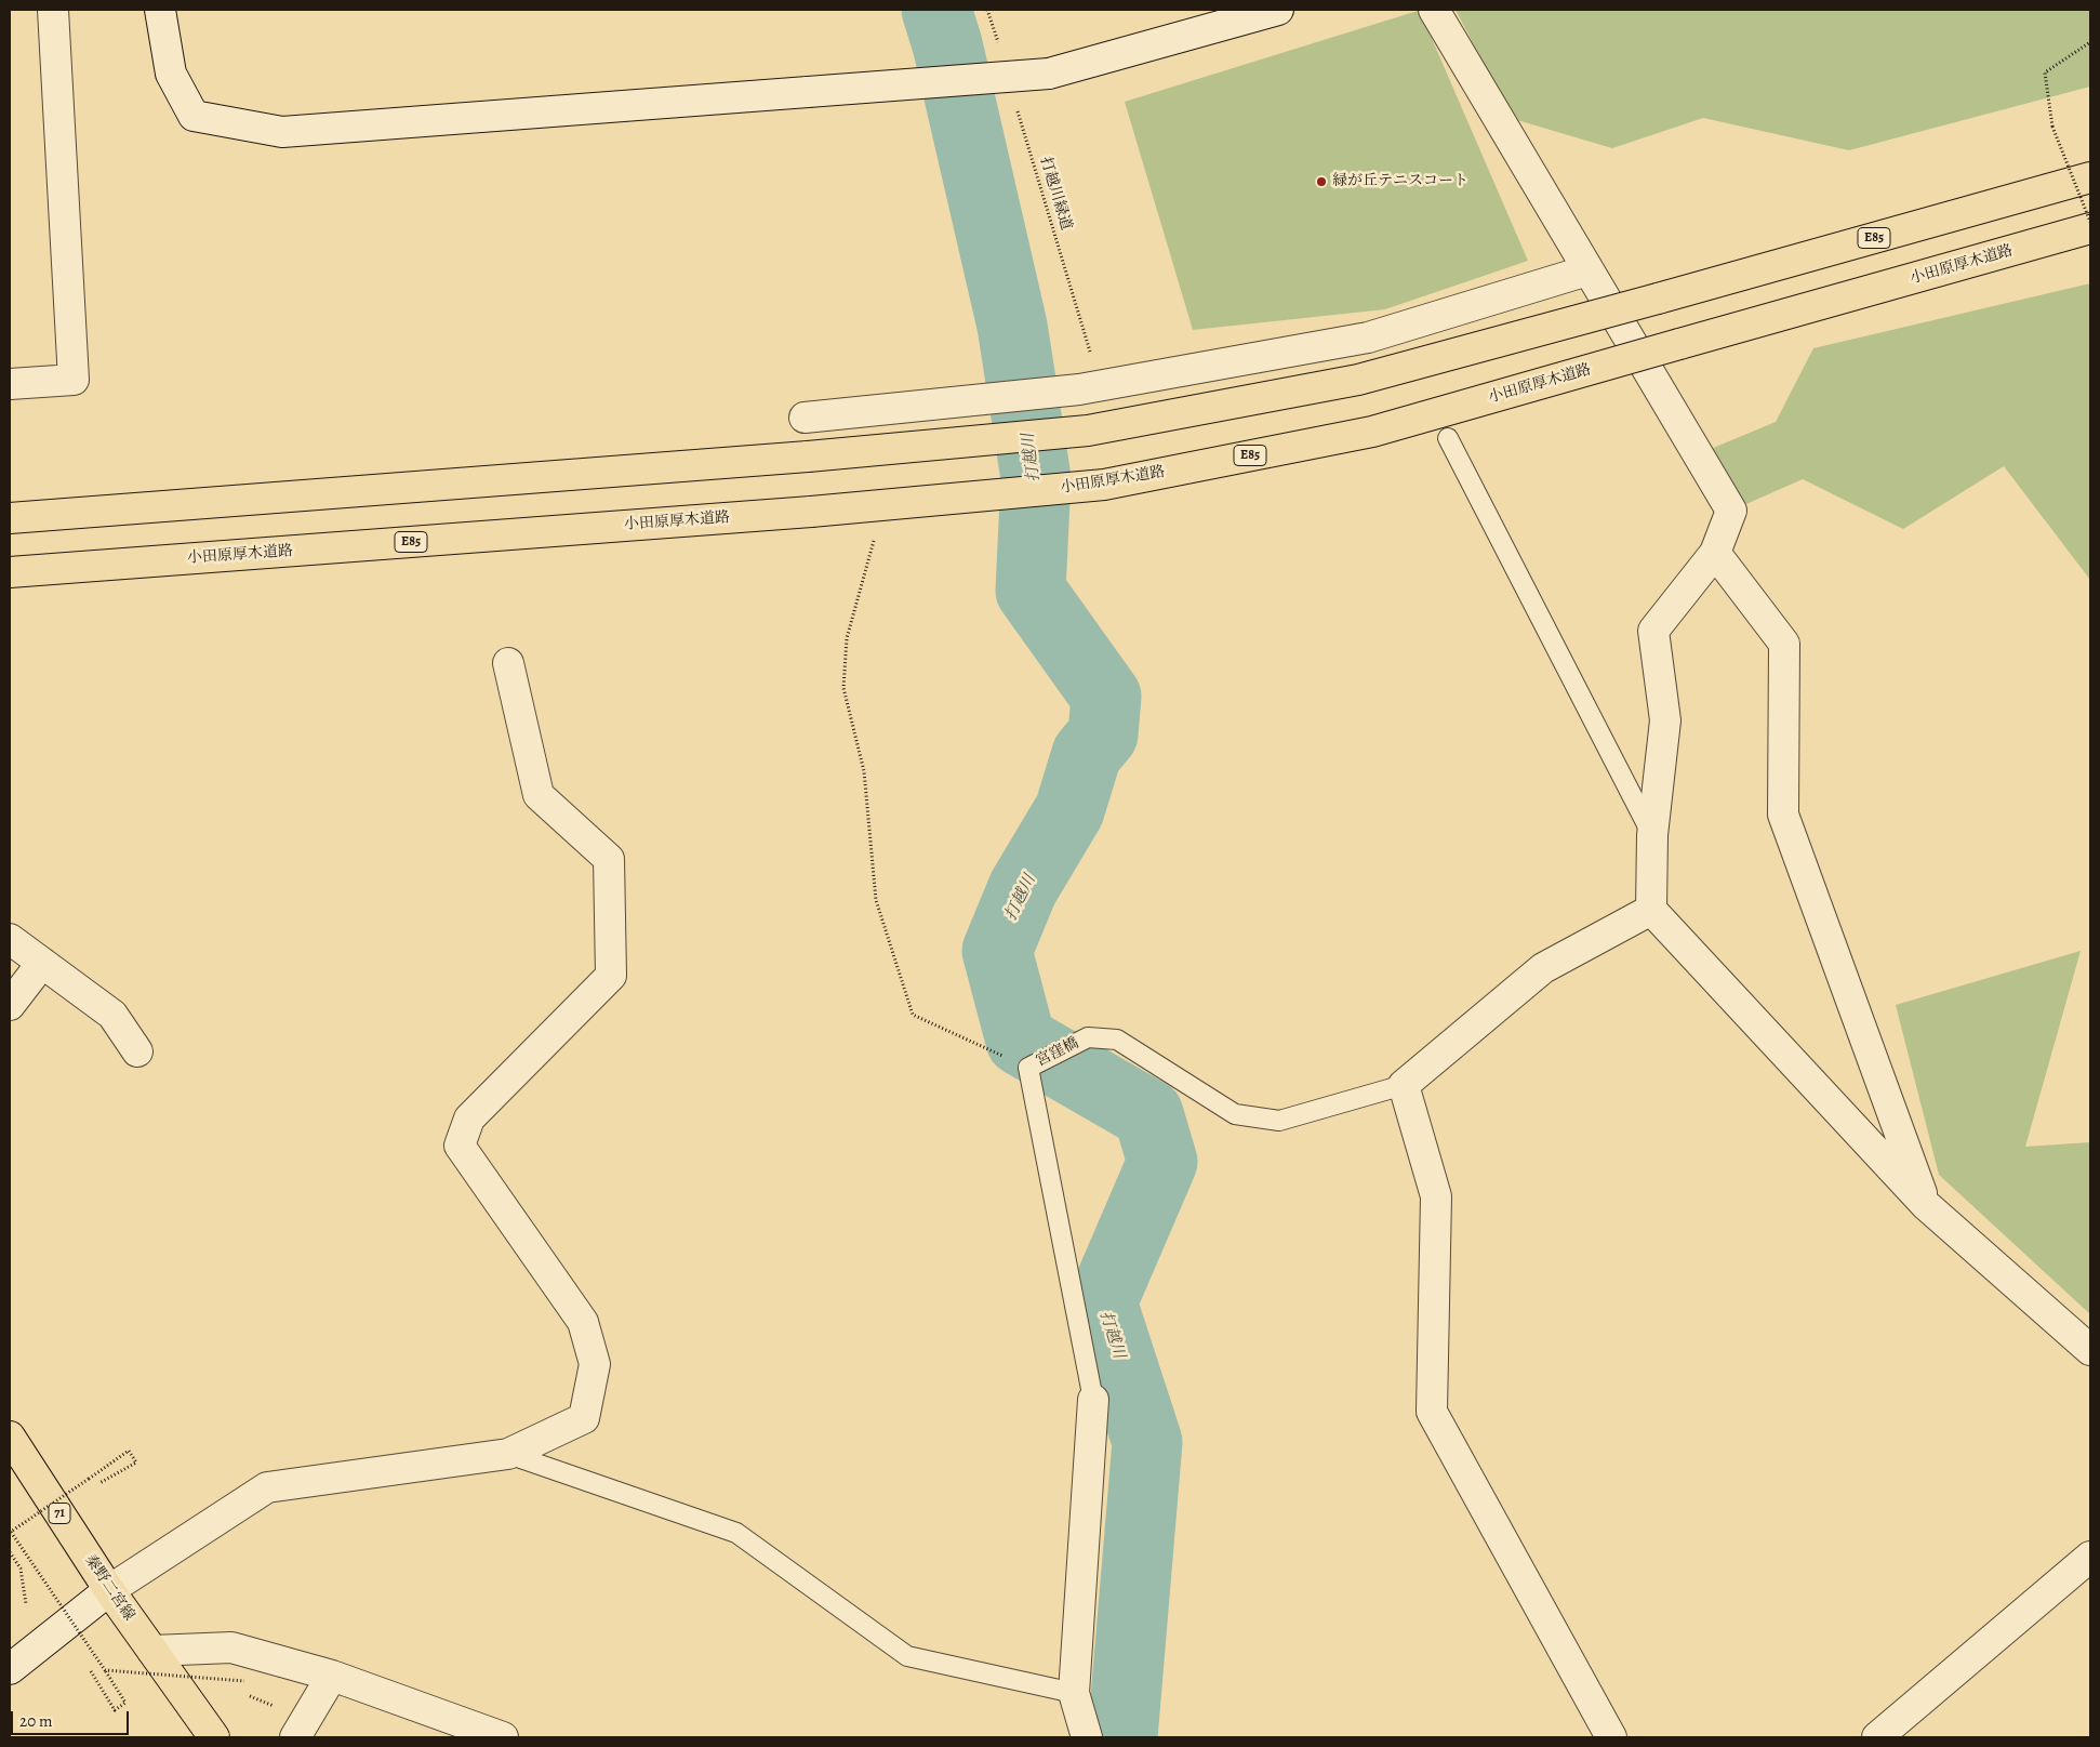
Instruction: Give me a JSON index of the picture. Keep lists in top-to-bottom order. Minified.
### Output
{"streets":{"main road":["E85","小田原厚木道路","71","秦野二宮線"],"lane":["宮窪橋"],"path":["打越川緑道"]},"water":["打越川"],"places":["緑が丘テニスコート"],"scale_bar":"20 m"}
